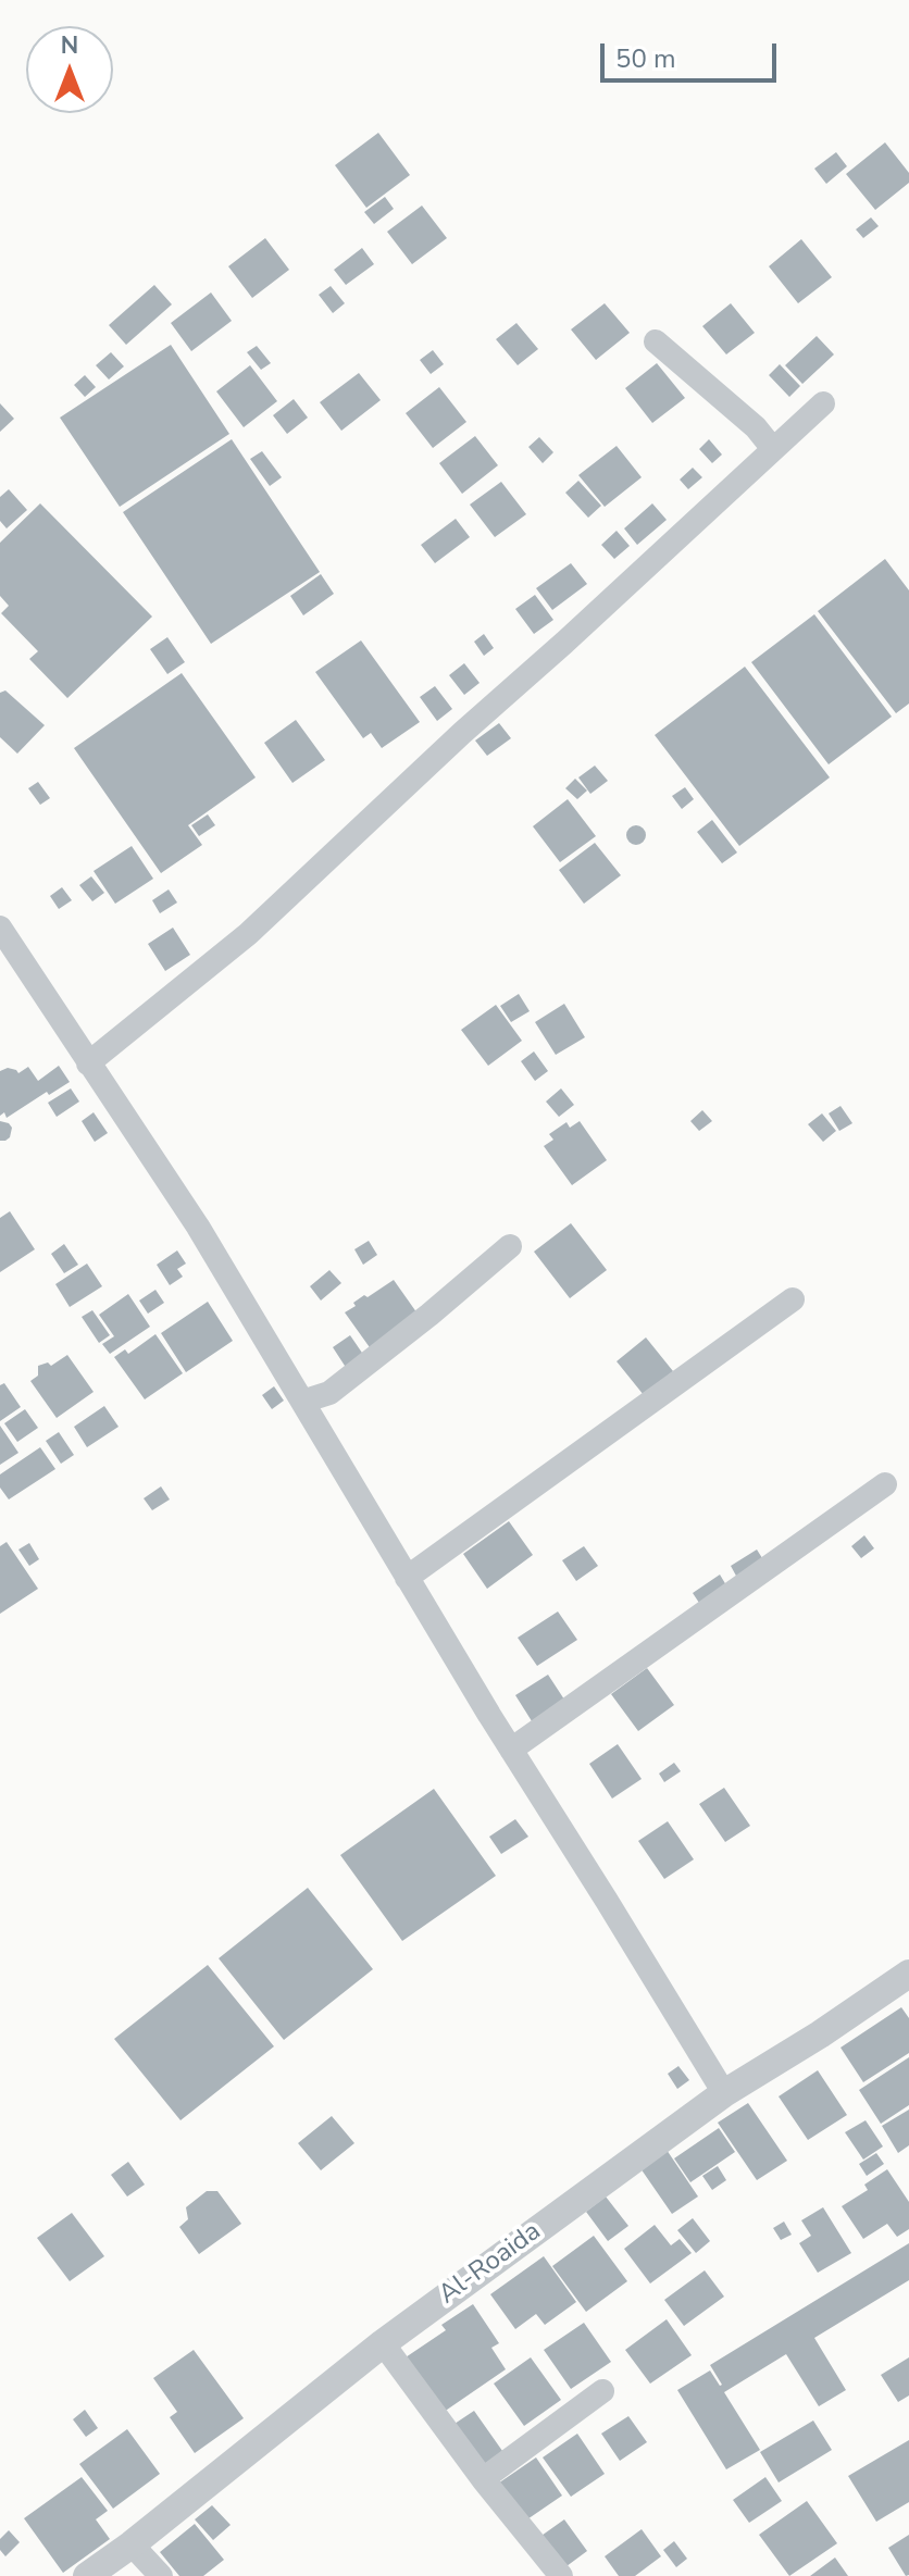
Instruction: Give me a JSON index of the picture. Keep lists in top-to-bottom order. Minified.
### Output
{"streets":{"street":["Al-Roaida"]},"scale_bar":"50 m","north":"top"}
